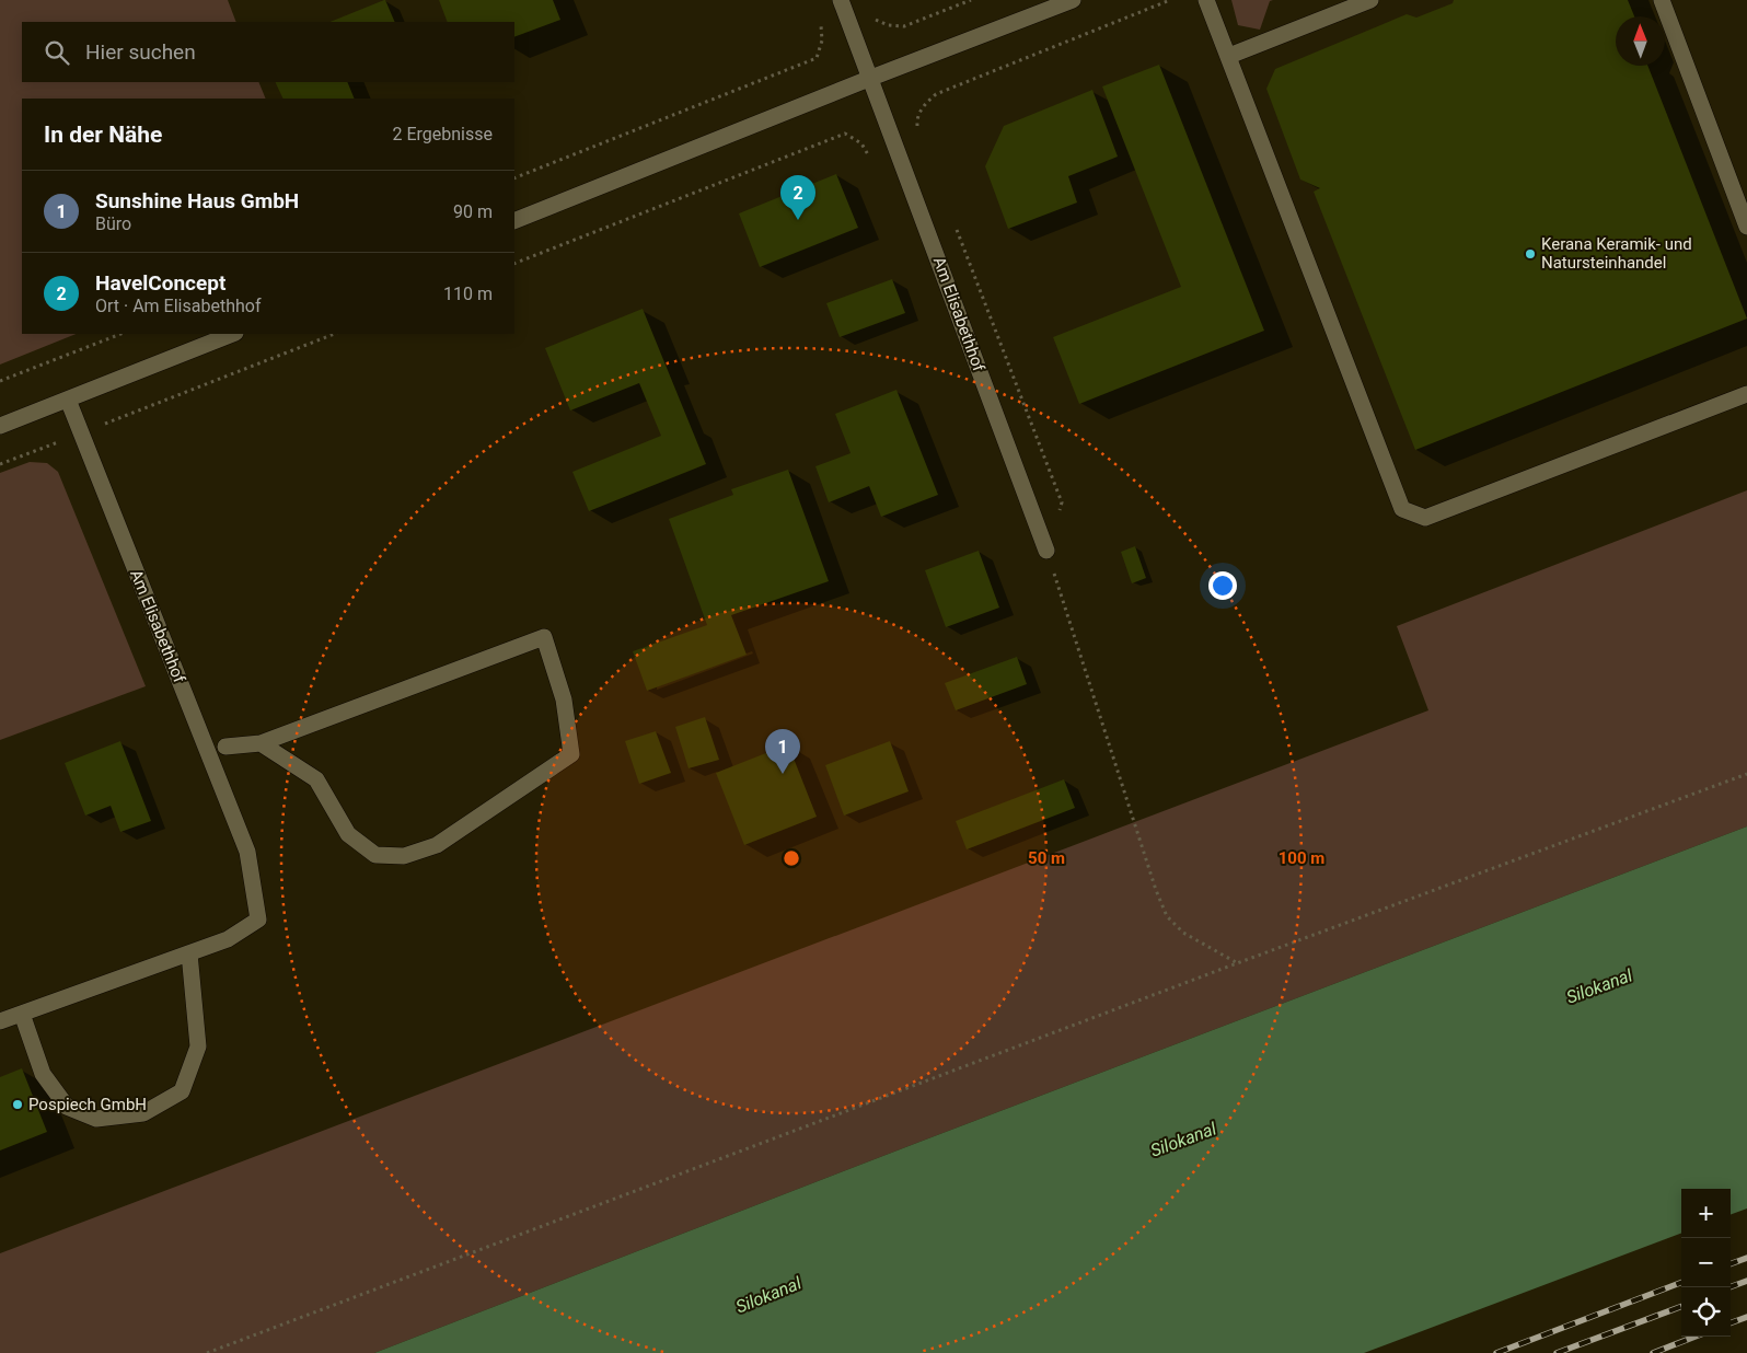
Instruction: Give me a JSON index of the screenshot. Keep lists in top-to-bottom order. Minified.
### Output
{"streets":{"street":["Am Elisabethhof"]},"water":["Silokanal"],"places":["Kerana Keramik- und Natursteinhandel","Pospiech GmbH"],"north":"top","page":{"search":"Hier suchen","heading":["In der Nähe","2 Ergebnisse"],"list":[{"mark":"1","name":"Sunshine Haus GmbH","note":"Büro","value":"90 m"},{"mark":"2","name":"HavelConcept","note":"Ort · Am Elisabethhof","value":"110 m"}],"pins":["2","1"],"map_buttons":["+","−"]},"rings":["50 m","100 m"]}
